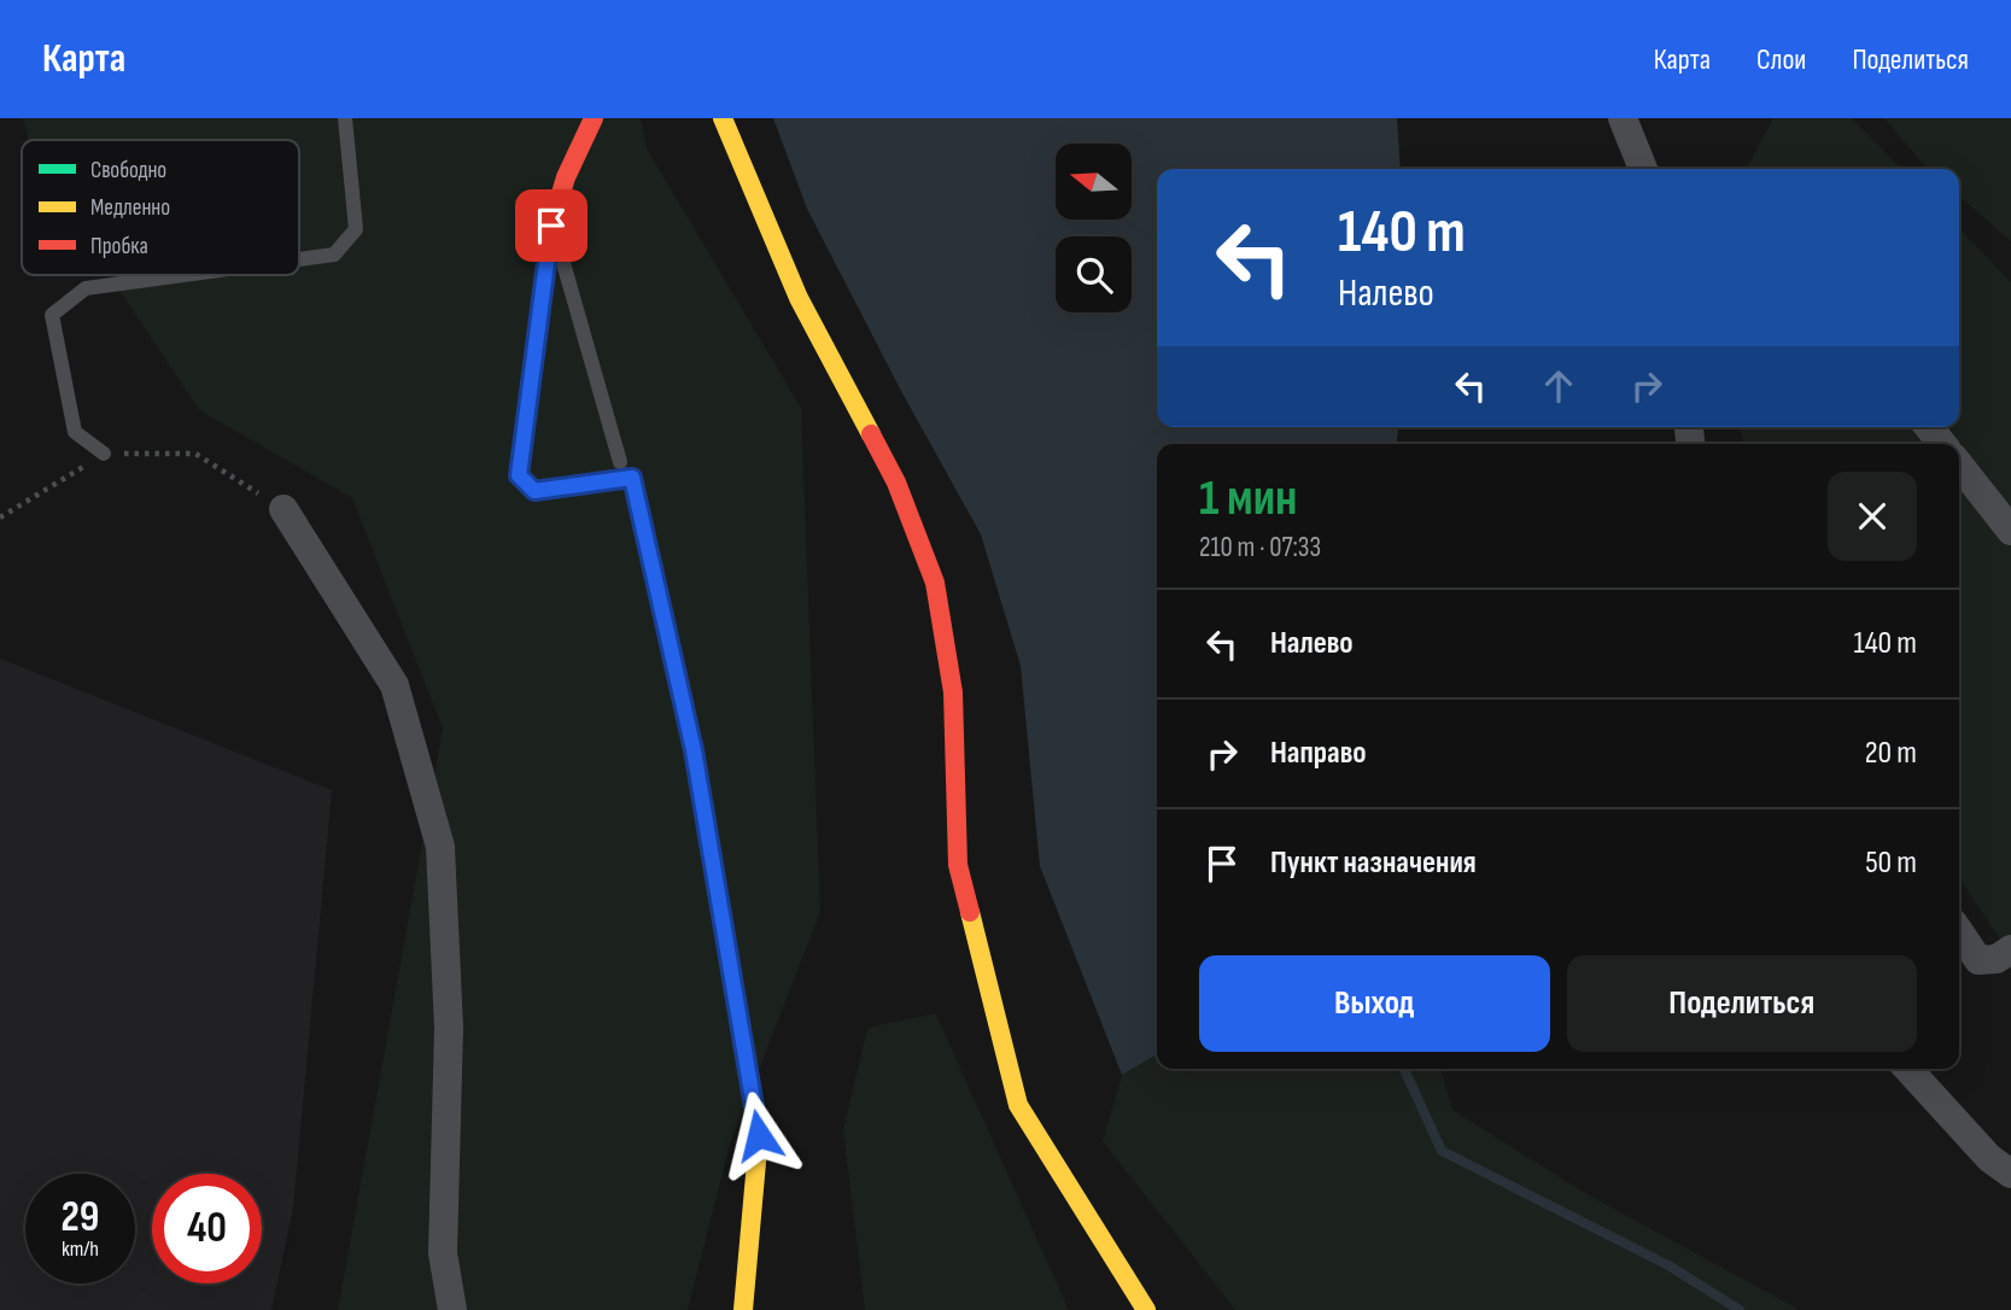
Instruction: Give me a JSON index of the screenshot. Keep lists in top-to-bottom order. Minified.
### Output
{"legend":["Свободно","Медленно","Пробка"],"north":"left","page":{"header":"Карта","nav":["Карта","Слои","Поделиться"],"turn":["140 m","Налево"],"heading":["1 мин","210 m · 07:33"],"list":[{"name":"Налево","value":"140 m"},{"name":"Направо","value":"20 m"},{"name":"Пункт назначения","value":"50 m"}],"buttons":["Выход","Поделиться"],"speed":"29 km/h","limit":"40"}}
